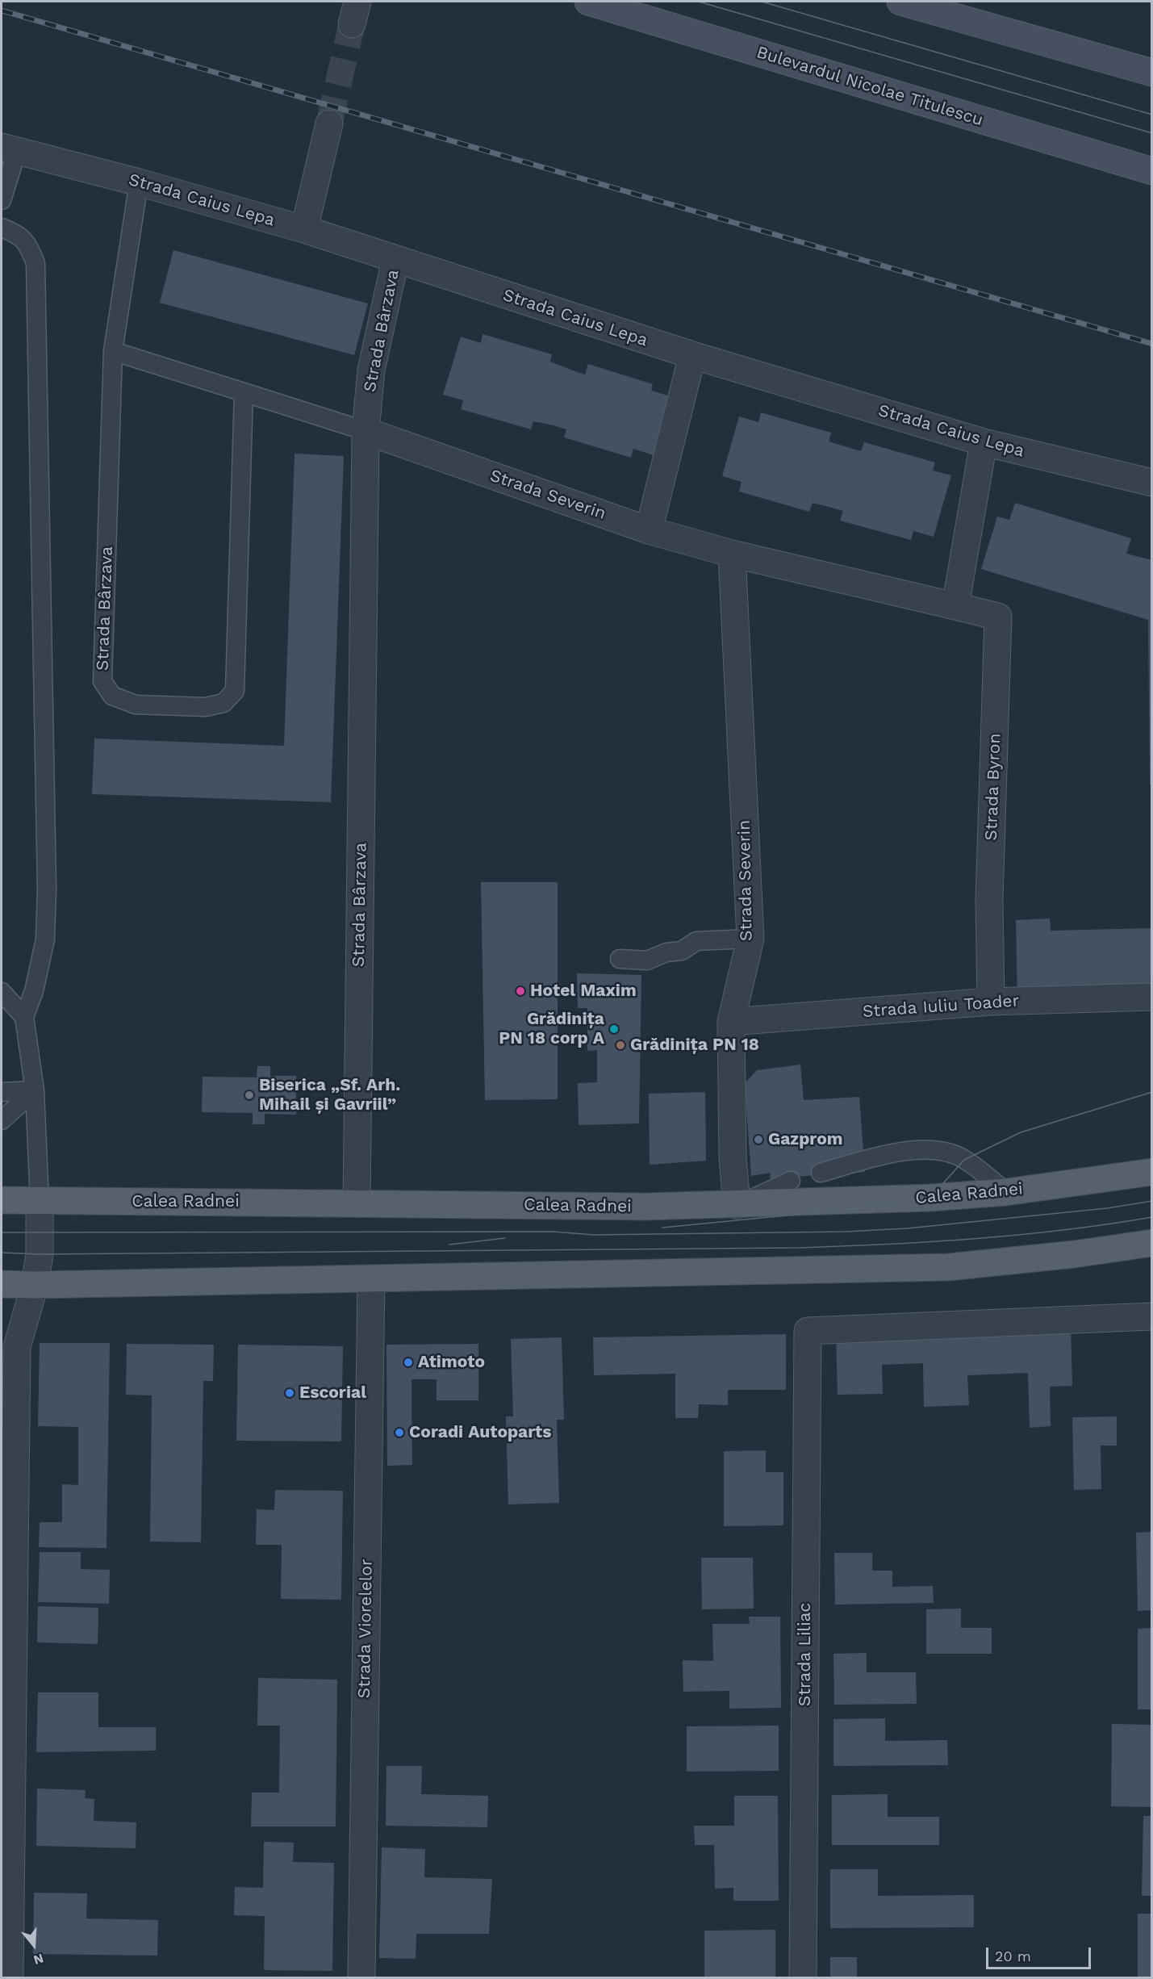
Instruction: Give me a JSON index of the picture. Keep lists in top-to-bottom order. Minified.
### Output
{"streets":{"main road":["Bulevardul Nicolae Titulescu","Calea Radnei"],"street":["Strada Caius Lepa","Strada Bârzava","Strada Severin","Strada Byron","Strada Iuliu Toader","Strada Viorelelor","Strada Liliac"]},"crossings":[["Strada Caius Lepa","Strada Bârzava"],["Strada Bârzava","Strada Severin"],["Strada Bârzava","Calea Radnei"],["Strada Severin","Strada Byron"],["Strada Severin","Strada Iuliu Toader"],["Strada Severin","Calea Radnei"],["Strada Byron","Strada Iuliu Toader"]],"places":["Hotel Maxim","Grădinița PN 18 corp A","Grădinița PN 18","Biserica „Sf. Arh. Mihail și Gavriil”","Gazprom","Atimoto","Escorial","Coradi Autoparts"],"scale_bar":"20 m","north":"bottom"}
